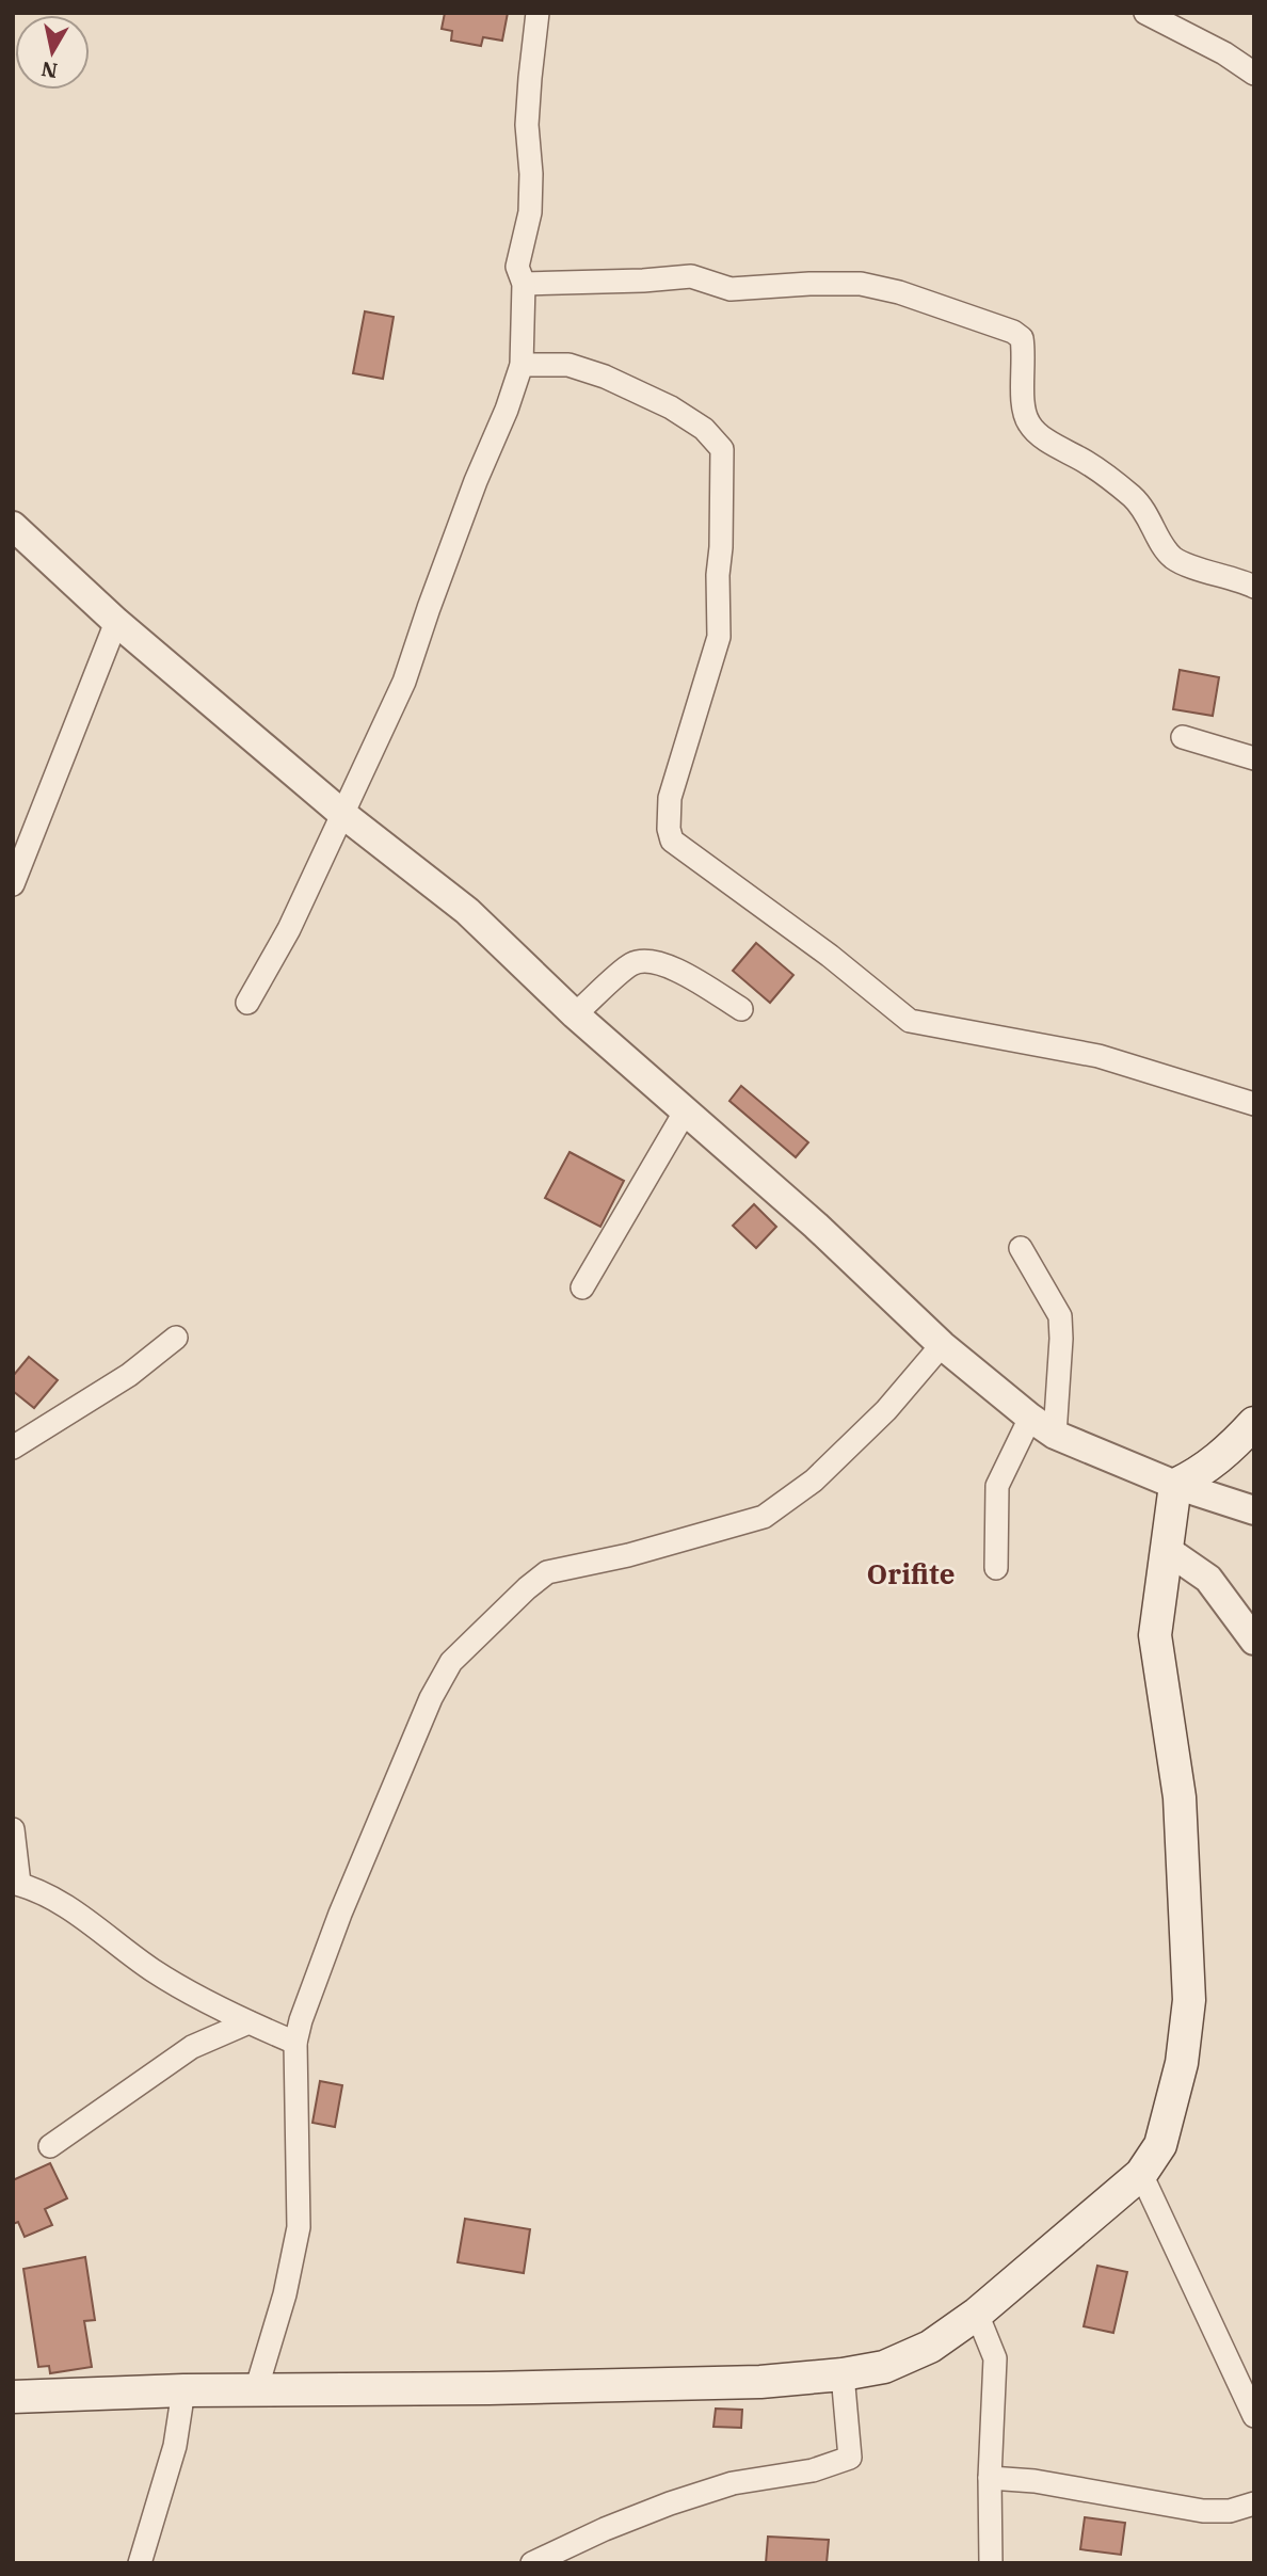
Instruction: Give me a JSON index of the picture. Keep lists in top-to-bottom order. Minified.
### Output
{"districts":["Orifite"],"north":"bottom"}
